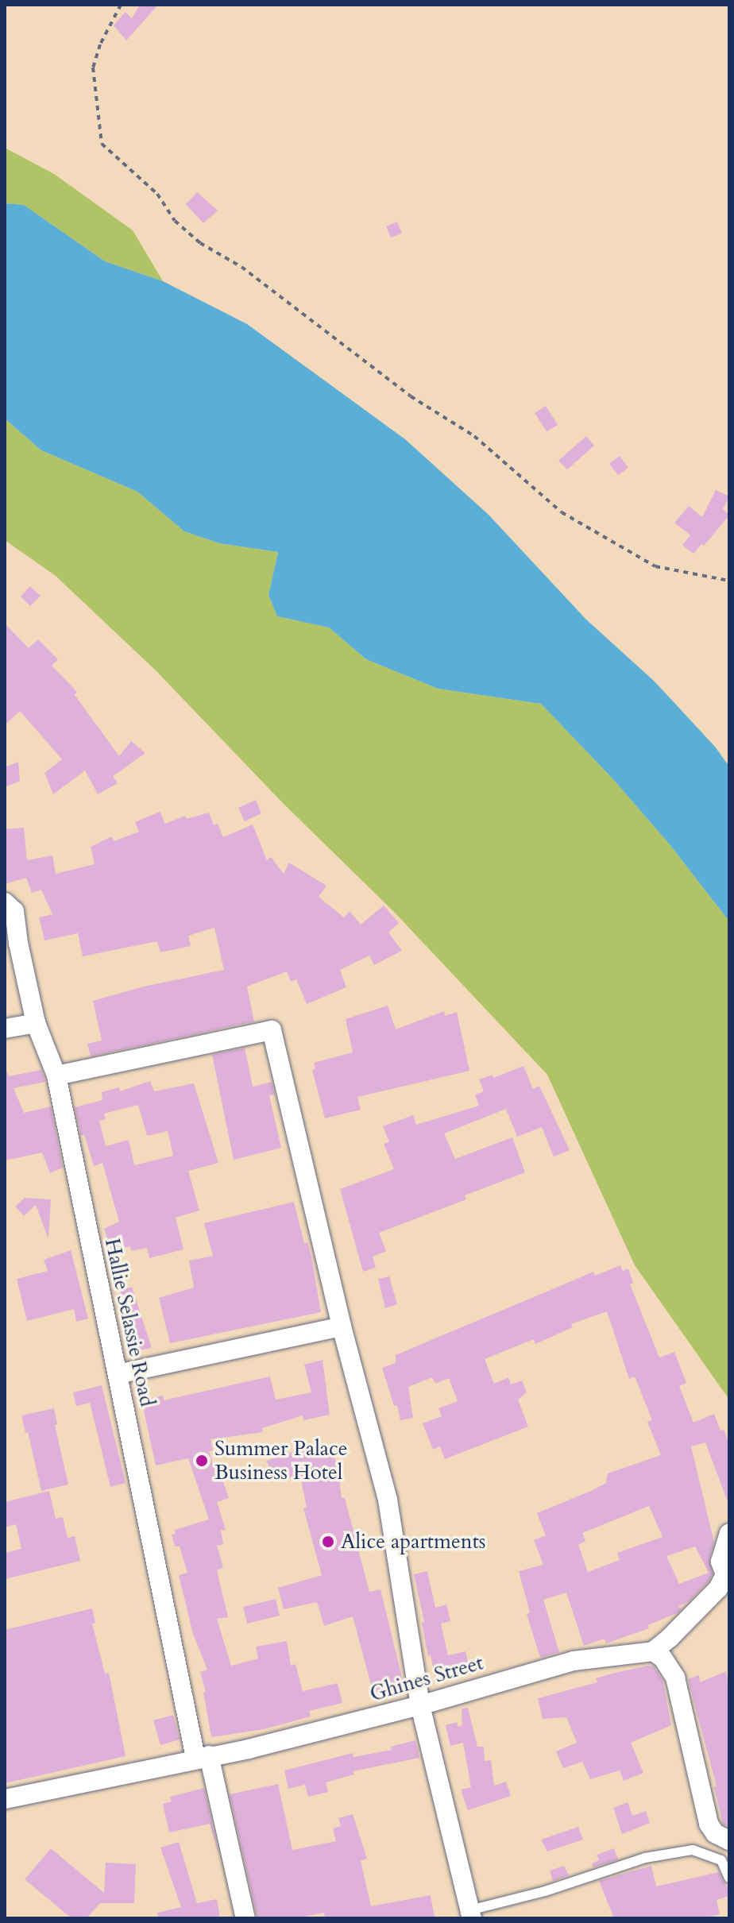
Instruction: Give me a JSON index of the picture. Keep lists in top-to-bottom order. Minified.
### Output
{"streets":{"street":["Hallie Selassie Road","Ghines Street"]},"crossings":[["Hallie Selassie Road","Ghines Street"]],"places":["Summer Palace Business Hotel","Alice apartments"]}
